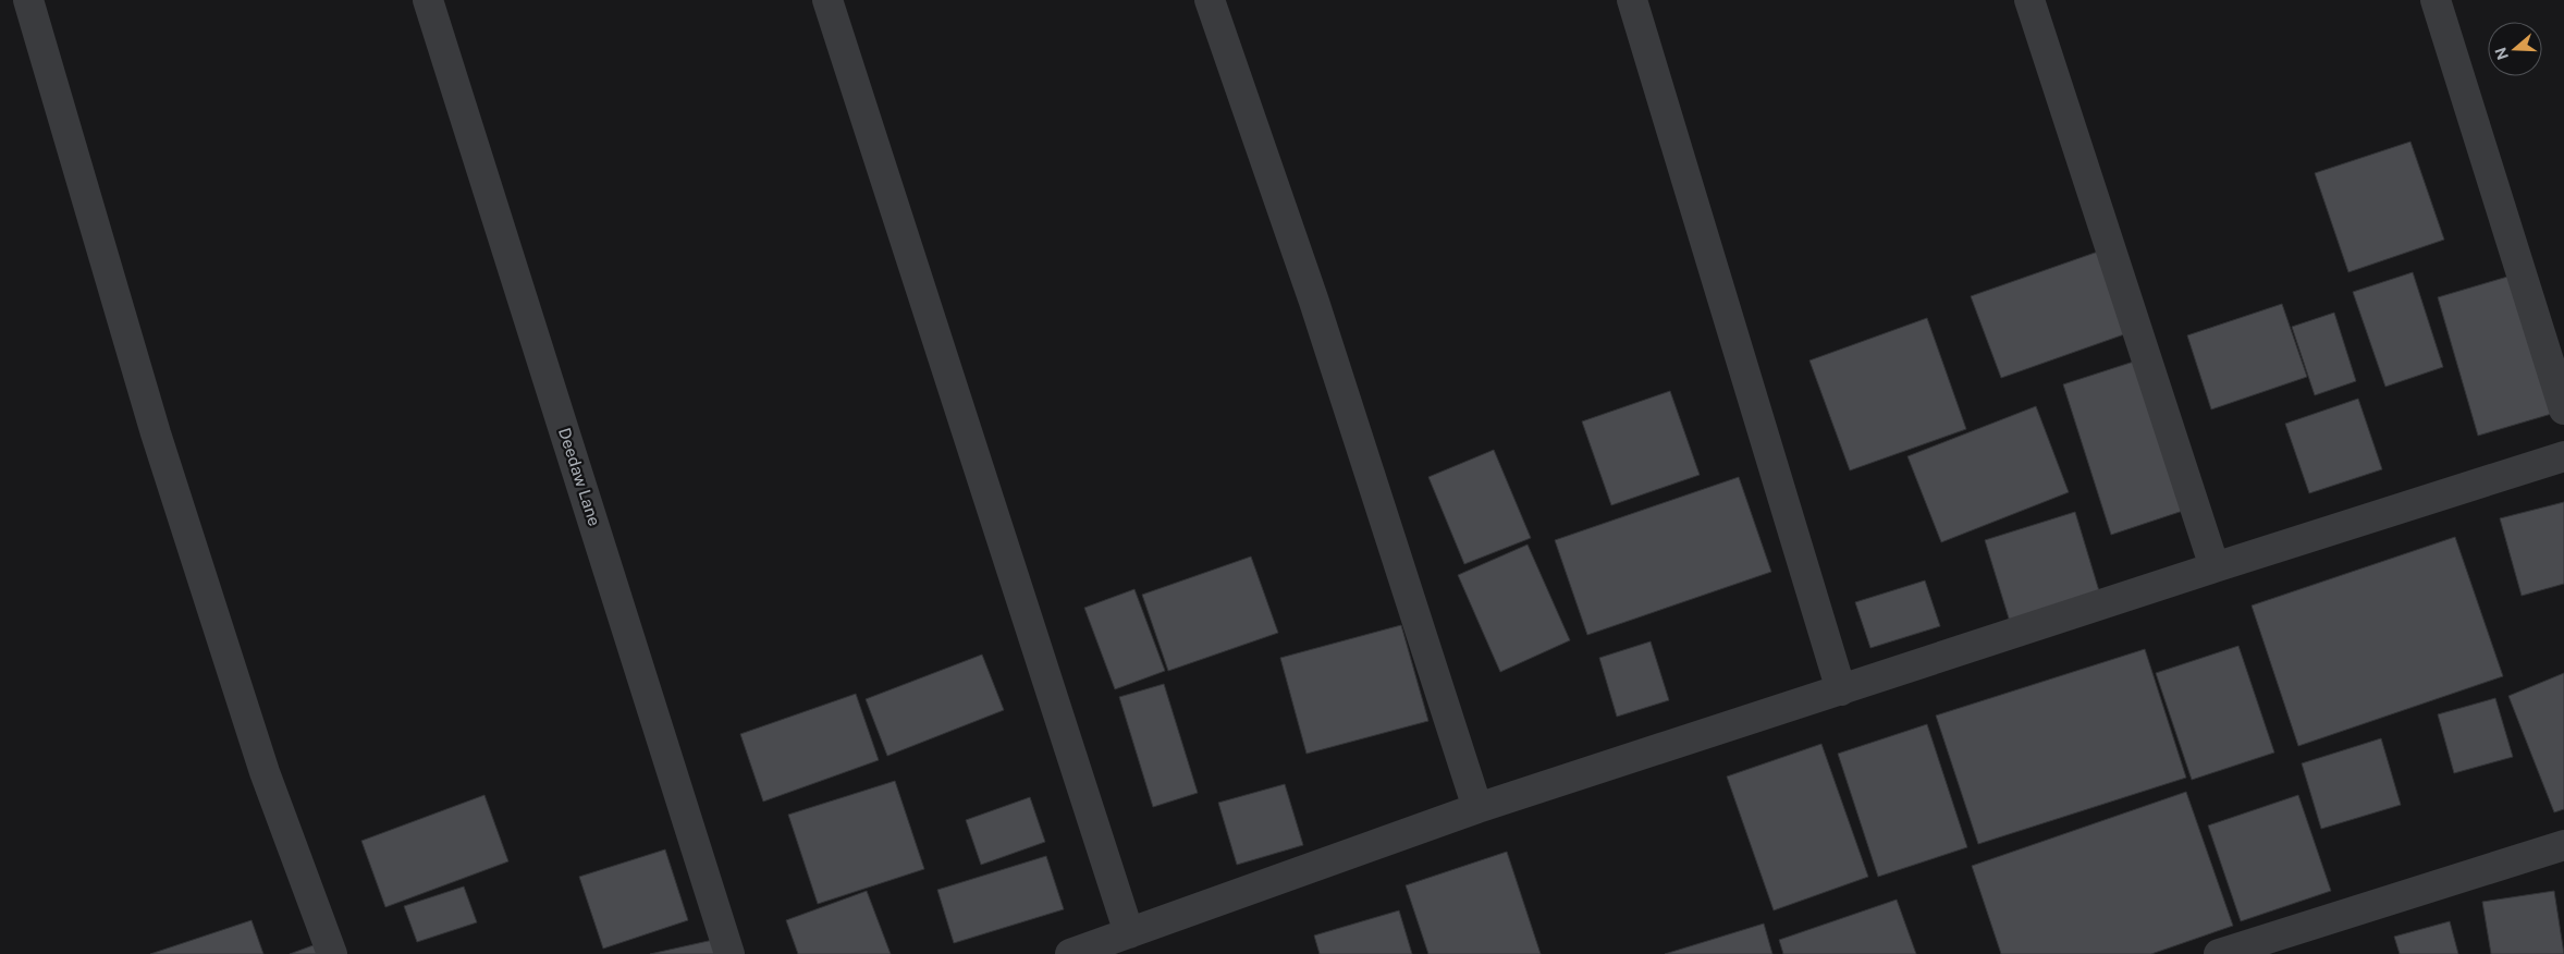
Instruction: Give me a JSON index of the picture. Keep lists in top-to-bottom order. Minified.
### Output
{"streets":{"street":["Deedaw Lane"]},"north":"left"}
